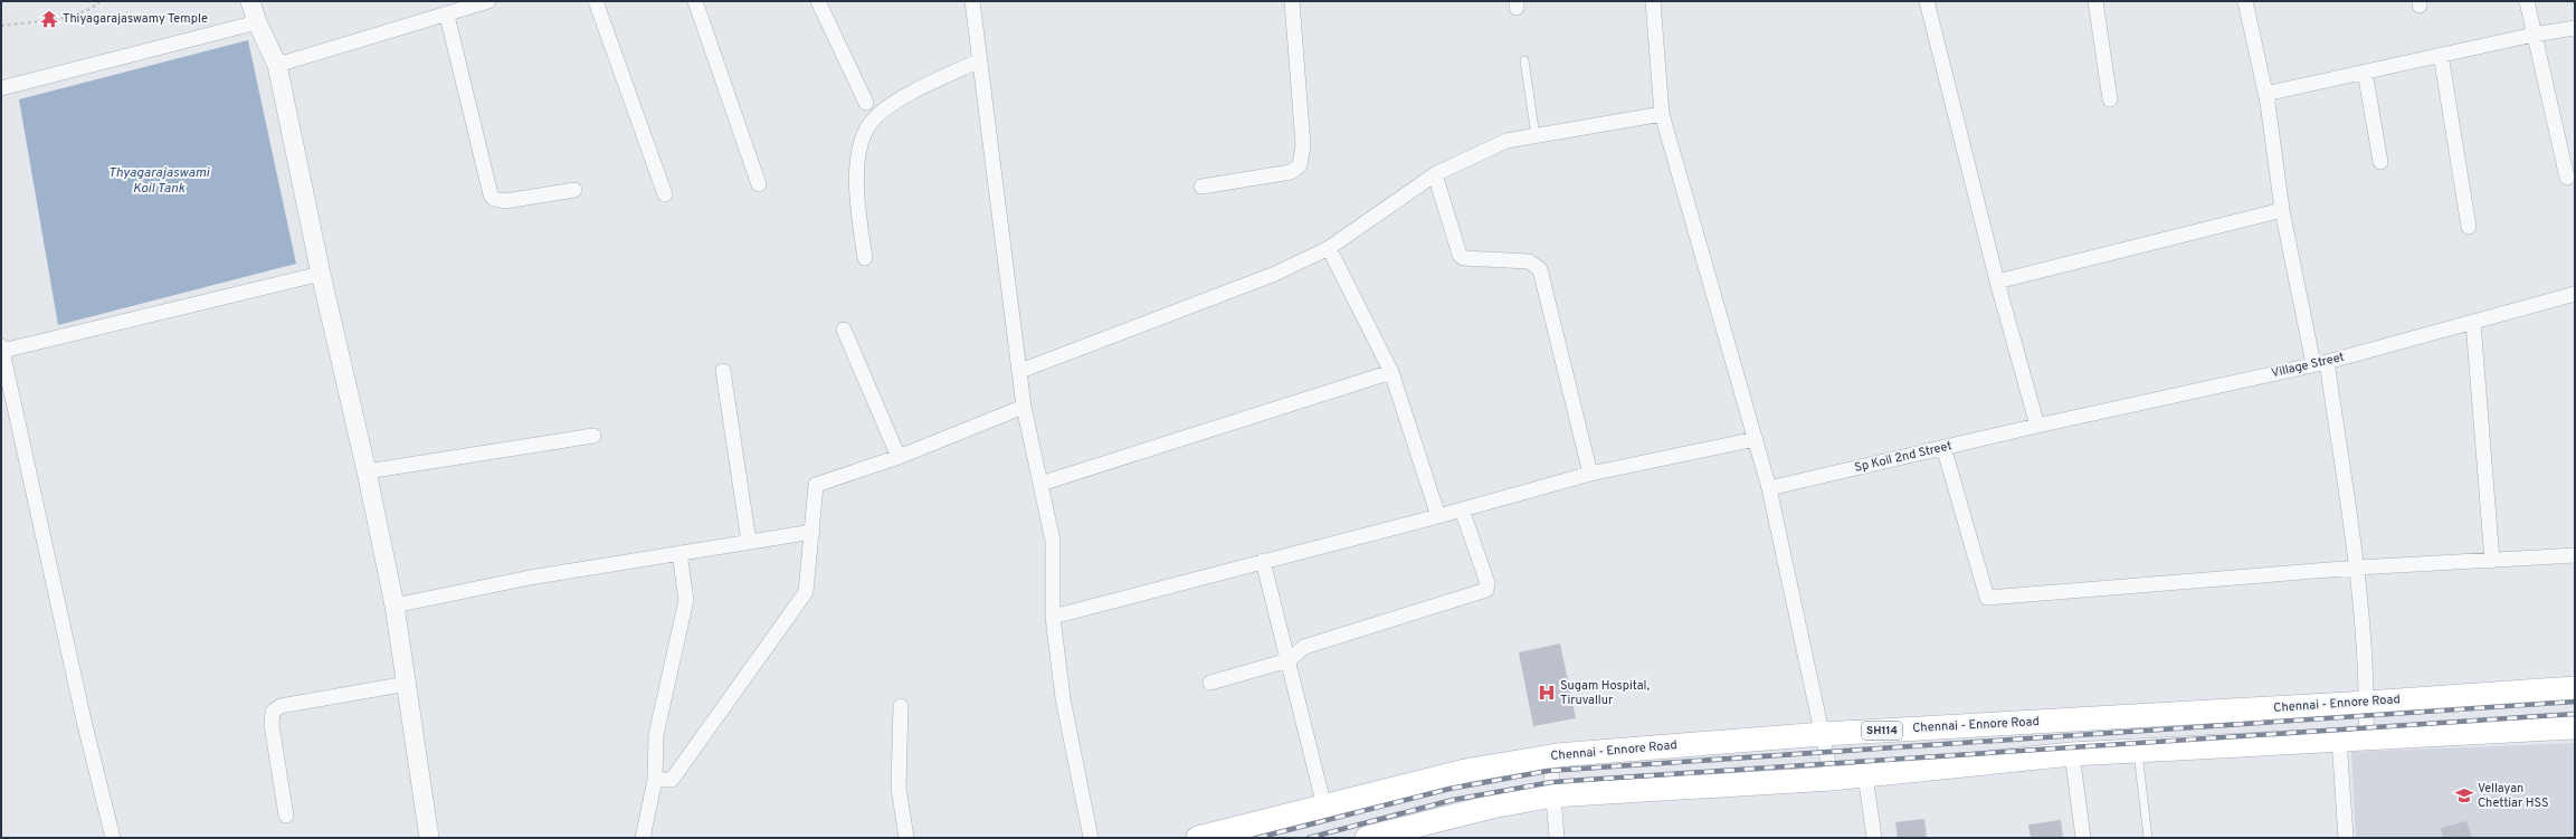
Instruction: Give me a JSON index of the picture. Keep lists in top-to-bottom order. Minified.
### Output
{"streets":{"main road":["Chennai - Ennore Road","SH114"],"street":["Village Street","Sp Koil 2nd Street"]},"crossings":[["Village Street","Sp Koil 2nd Street"]],"water":["Thyagarajaswami Koil Tank"],"places":{"temple":["Thiyagarajaswamy Temple"],"hospital":["Sugam Hospital, Tiruvallur"],"school or university":["Vellayan Chettiar HSS"]}}
